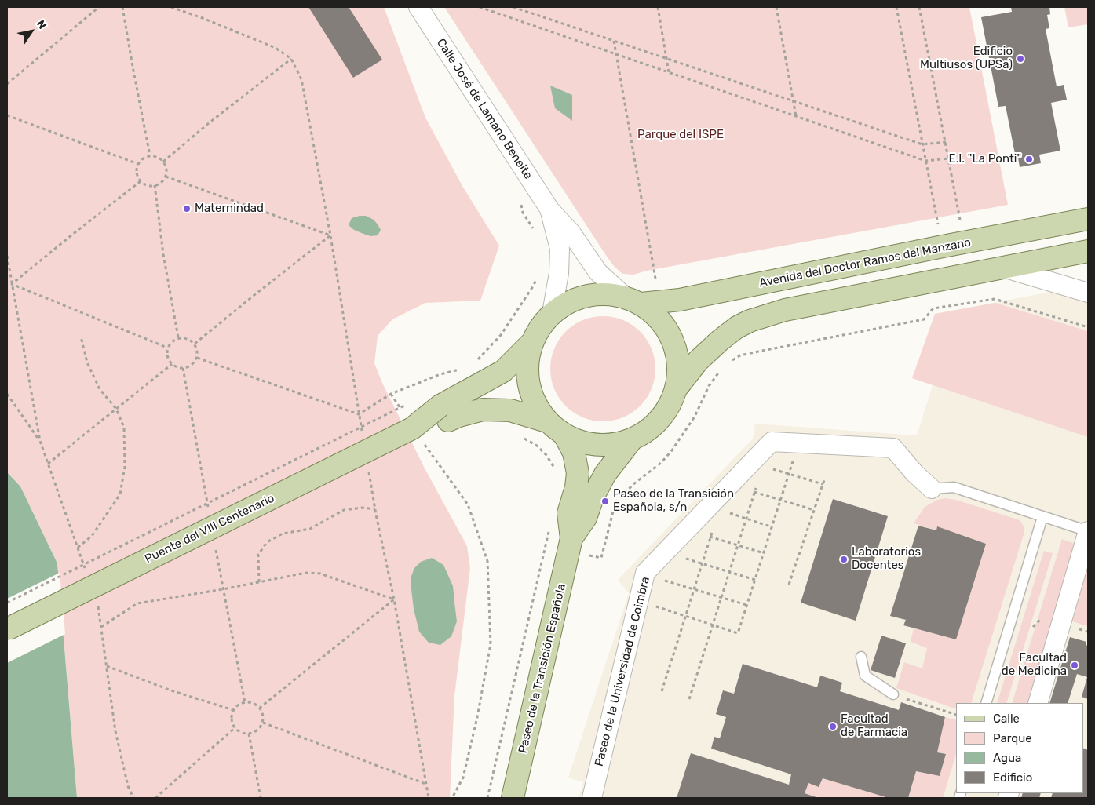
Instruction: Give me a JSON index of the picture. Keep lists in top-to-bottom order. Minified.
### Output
{"streets":{"main road":["Avenida del Doctor Ramos del Manzano","Puente del VIII Centenario","Paseo de la Transición Española"],"street":["Calle José de Lamano Beneite","Paseo de la Universidad de Coimbra"]},"crossings":[["Calle José de Lamano Beneite","Avenida del Doctor Ramos del Manzano"],["Avenida del Doctor Ramos del Manzano","Puente del VIII Centenario"]],"parks":["Parque del ISPE"],"places":["Edificio Multiusos (UPSa)","E.I. \"La Ponti\"","Maternindad","Paseo de la Transición Española, s/n","Laboratorios Docentes","Facultad de Medicina","Facultad de Farmacia"],"legend":["Calle","Parque","Agua","Edificio"],"north":"top right"}
